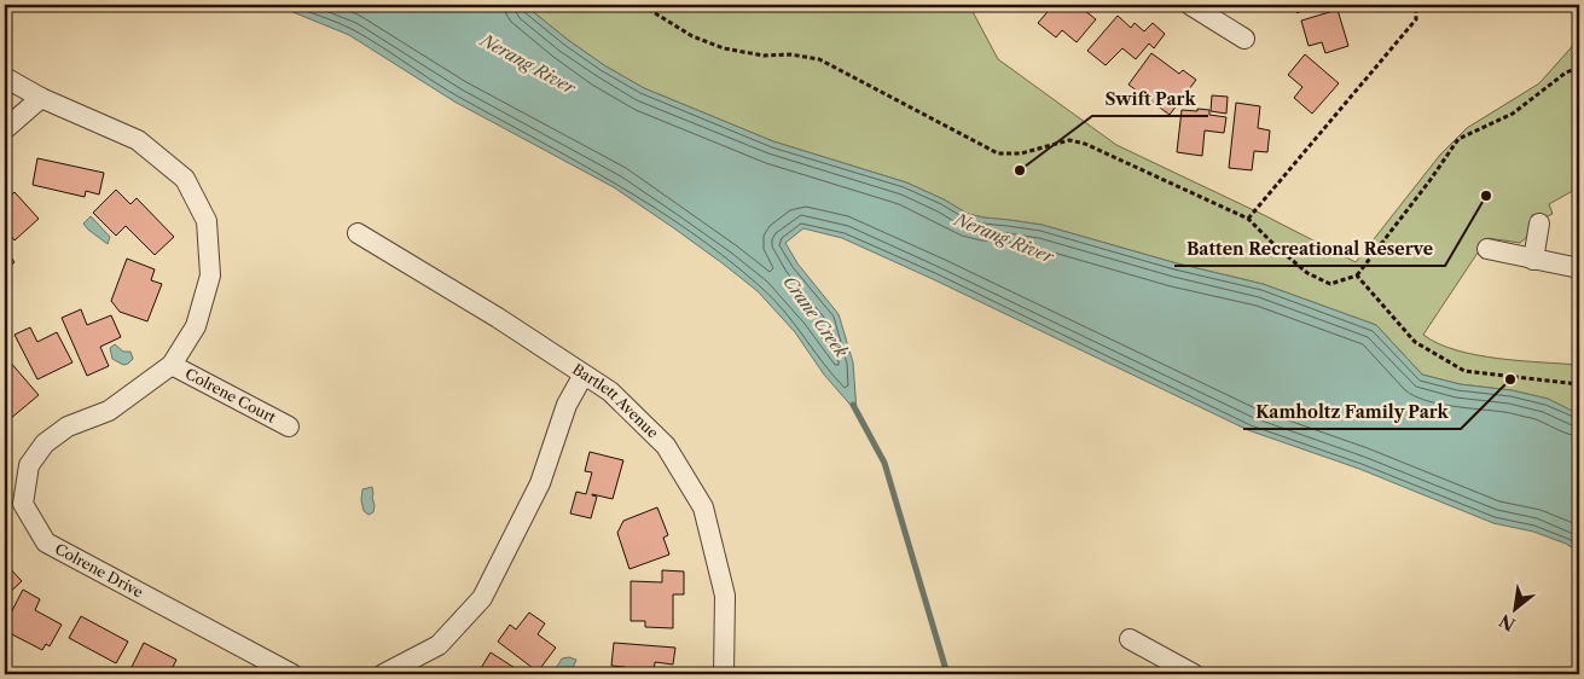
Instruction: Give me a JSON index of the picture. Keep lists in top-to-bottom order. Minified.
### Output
{"streets":{"street":["Colrene Court","Bartlett Avenue","Colrene Drive"]},"crossings":[["Colrene Court","Colrene Drive"]],"water":["Nerang River","Crane Creek"],"places":["Swift Park","Batten Recreational Reserve","Kamholtz Family Park"],"north":"bottom left"}
